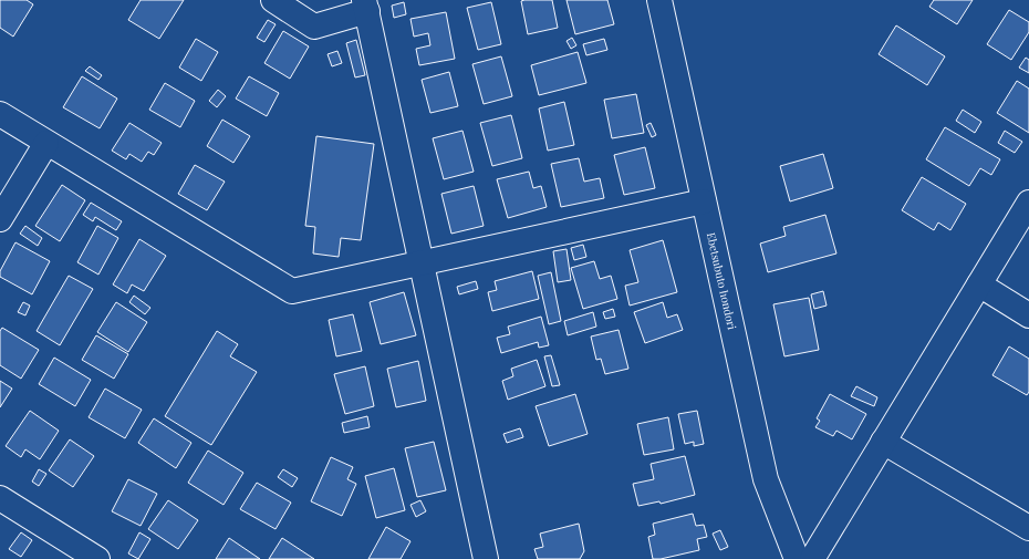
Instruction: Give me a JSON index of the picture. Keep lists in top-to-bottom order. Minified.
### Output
{"streets":{"street":["Ebetsubuto hondori"]}}
